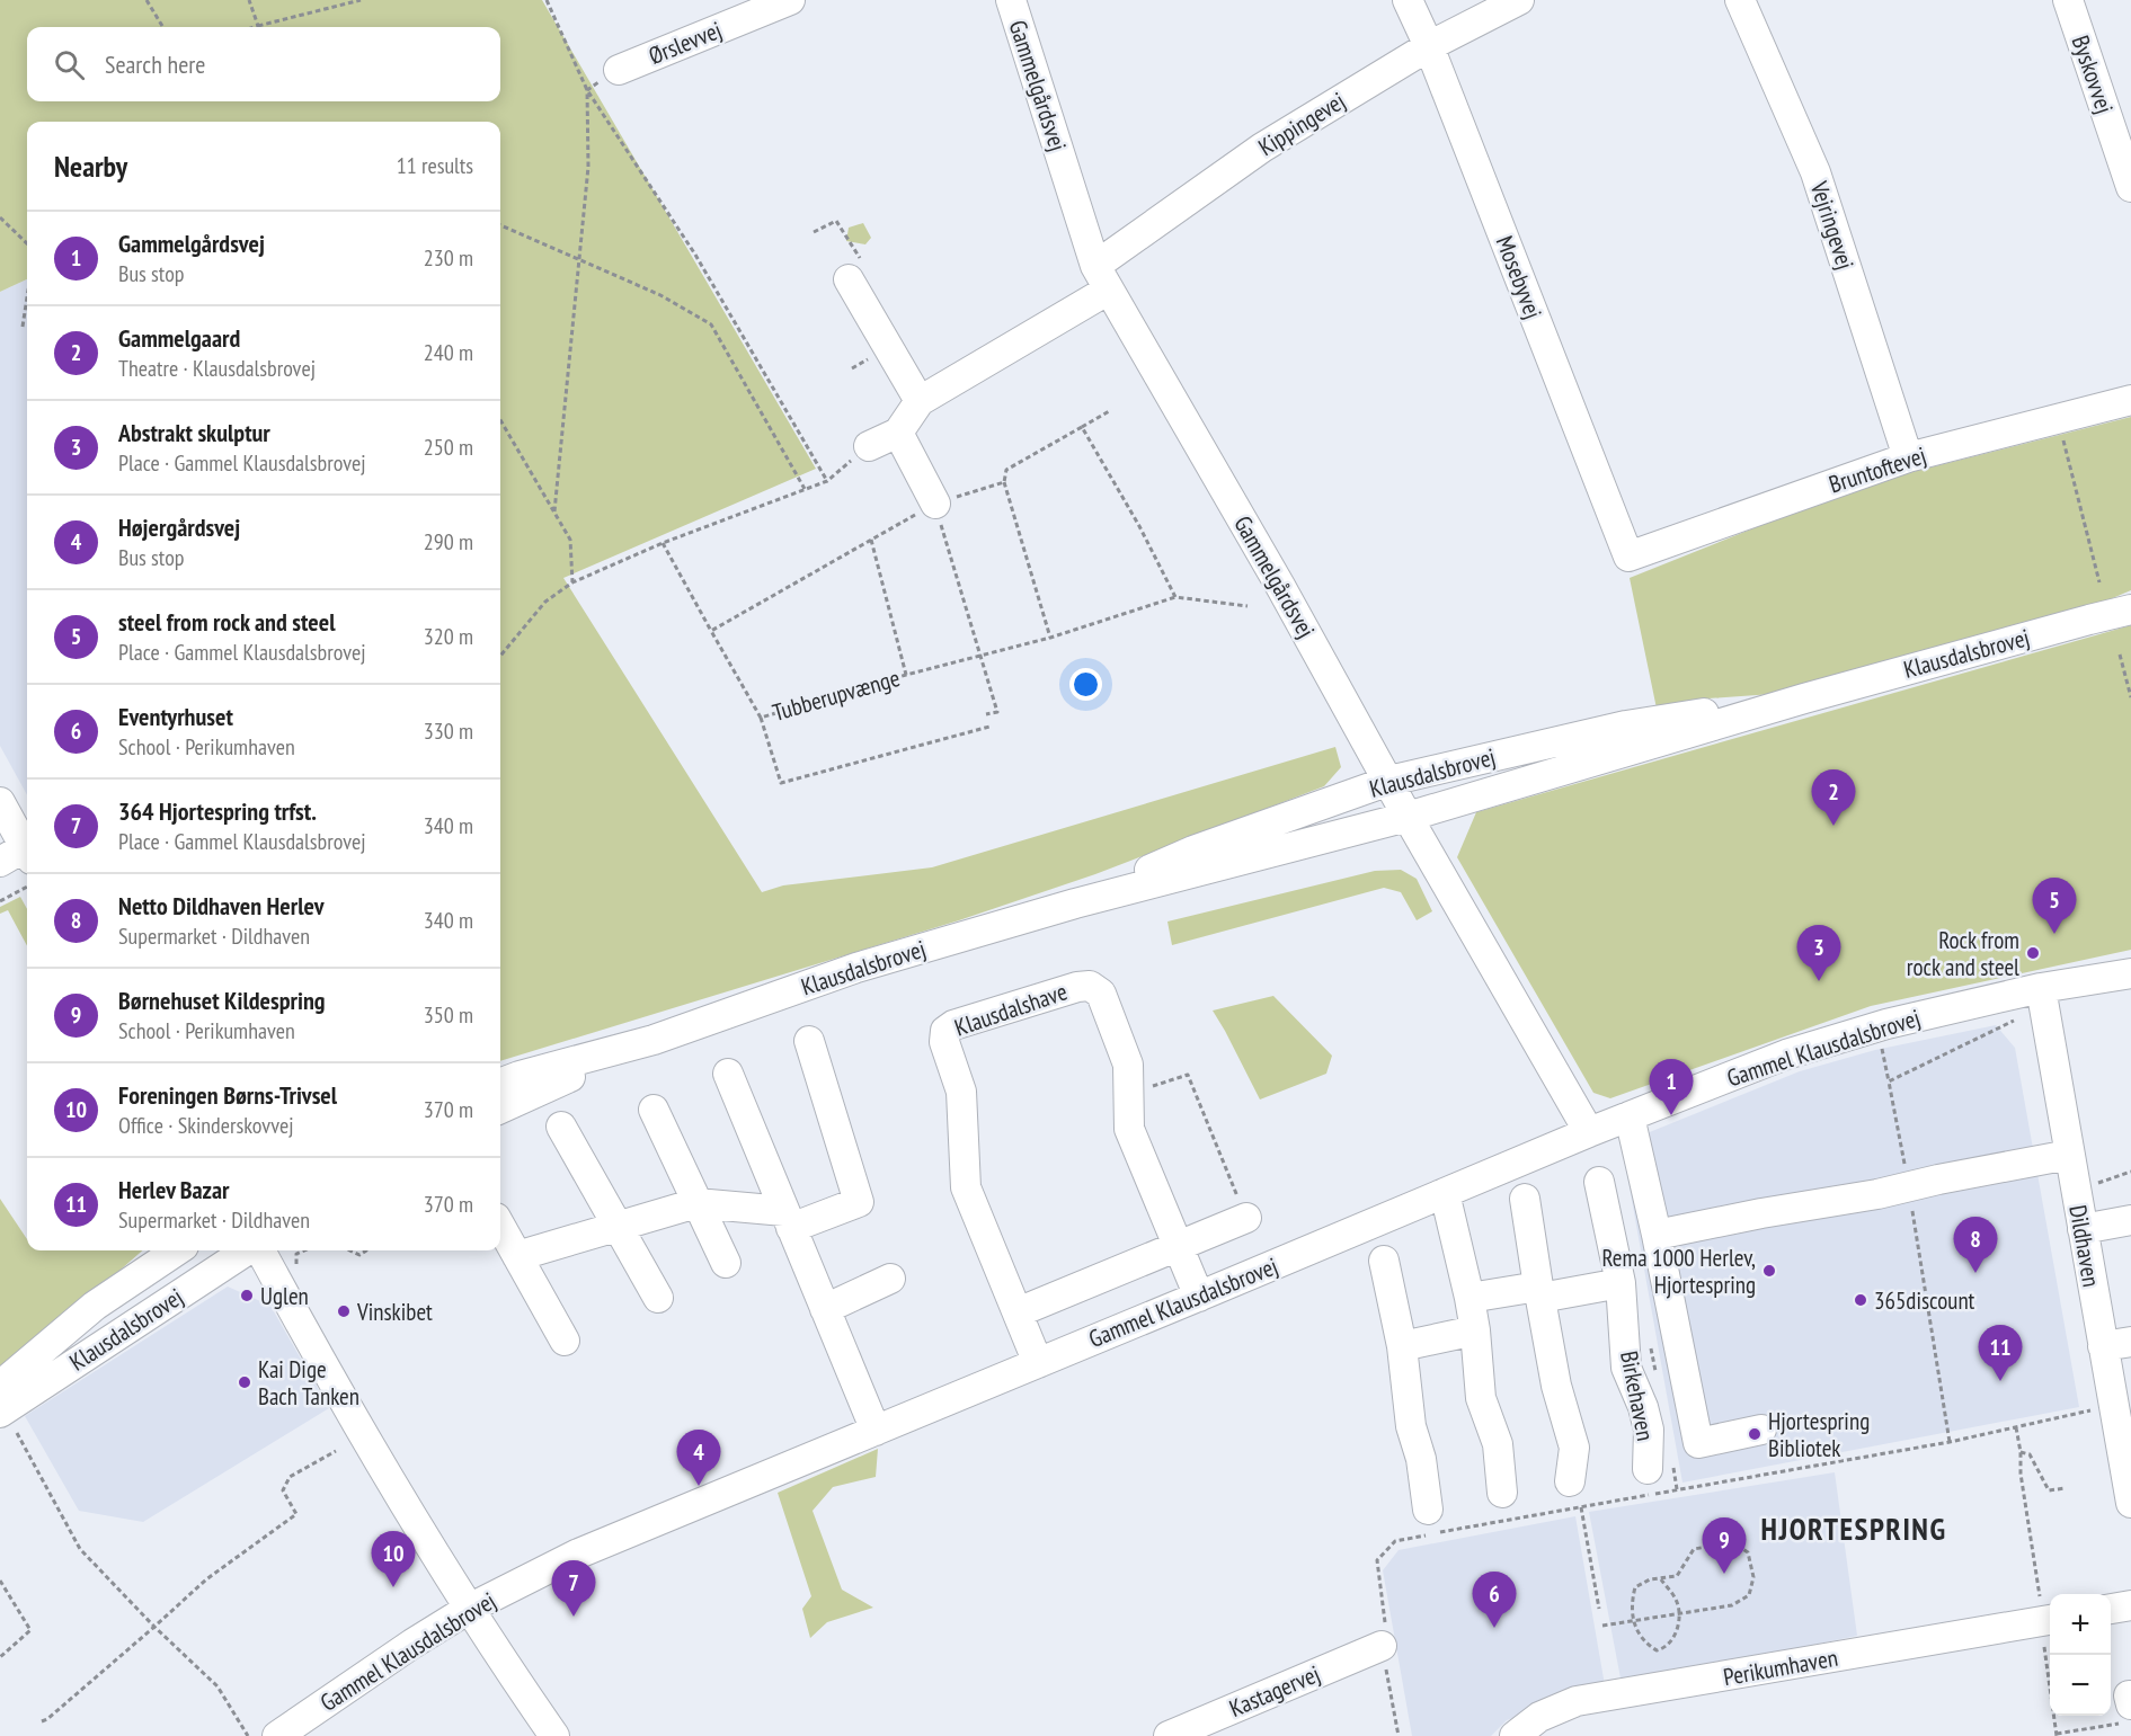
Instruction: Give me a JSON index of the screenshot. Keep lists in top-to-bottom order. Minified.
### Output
{"streets":{"street":["Ørslevvej","Byskovvej","Gammelgårdsvej","Kippingevej","Vejringevej","Mosebyvej","Bruntoftevej","Klausdalsbrovej","Klausdalshave","Gammel Klausdalsbrovej","Dildhaven","Birkehaven","Perikumhaven","Kastagervej"],"path":["Tubberupvænge"]},"crossings":[["Gammelgårdsvej","Kippingevej"],["Gammelgårdsvej","Klausdalsbrovej"],["Gammelgårdsvej","Gammel Klausdalsbrovej"],["Kippingevej","Mosebyvej"],["Vejringevej","Bruntoftevej"],["Mosebyvej","Bruntoftevej"],["Klausdalshave","Gammel Klausdalsbrovej"],["Gammel Klausdalsbrovej","Dildhaven"]],"districts":["HJORTESPRING"],"places":["Rock from rock and steel","Rema 1000 Herlev, Hjortespring","Uglen","365discount","Vinskibet","Kai Dige Bach Tanken","Hjortespring Bibliotek"],"page":{"search":"Search here","heading":["Nearby","11 results"],"list":[{"mark":"1","name":"Gammelgårdsvej","note":"Bus stop","value":"230 m"},{"mark":"2","name":"Gammelgaard","note":"Theatre · Klausdalsbrovej","value":"240 m"},{"mark":"3","name":"Abstrakt skulptur","note":"Place · Gammel Klausdalsbrovej","value":"250 m"},{"mark":"4","name":"Højergårdsvej","note":"Bus stop","value":"290 m"},{"mark":"5","name":"steel from rock and steel","note":"Place · Gammel Klausdalsbrovej","value":"320 m"},{"mark":"6","name":"Eventyrhuset","note":"School · Perikumhaven","value":"330 m"},{"mark":"7","name":"364 Hjortespring trfst.","note":"Place · Gammel Klausdalsbrovej","value":"340 m"},{"mark":"8","name":"Netto Dildhaven Herlev","note":"Supermarket · Dildhaven","value":"340 m"},{"mark":"9","name":"Børnehuset Kildespring","note":"School · Perikumhaven","value":"350 m"},{"mark":"10","name":"Foreningen Børns-Trivsel","note":"Office · Skinderskovvej","value":"370 m"},{"mark":"11","name":"Herlev Bazar","note":"Supermarket · Dildhaven","value":"370 m"}],"pins":["2","5","3","1","8","11","4","9","10","7","6"],"map_buttons":["+","−"]}}
